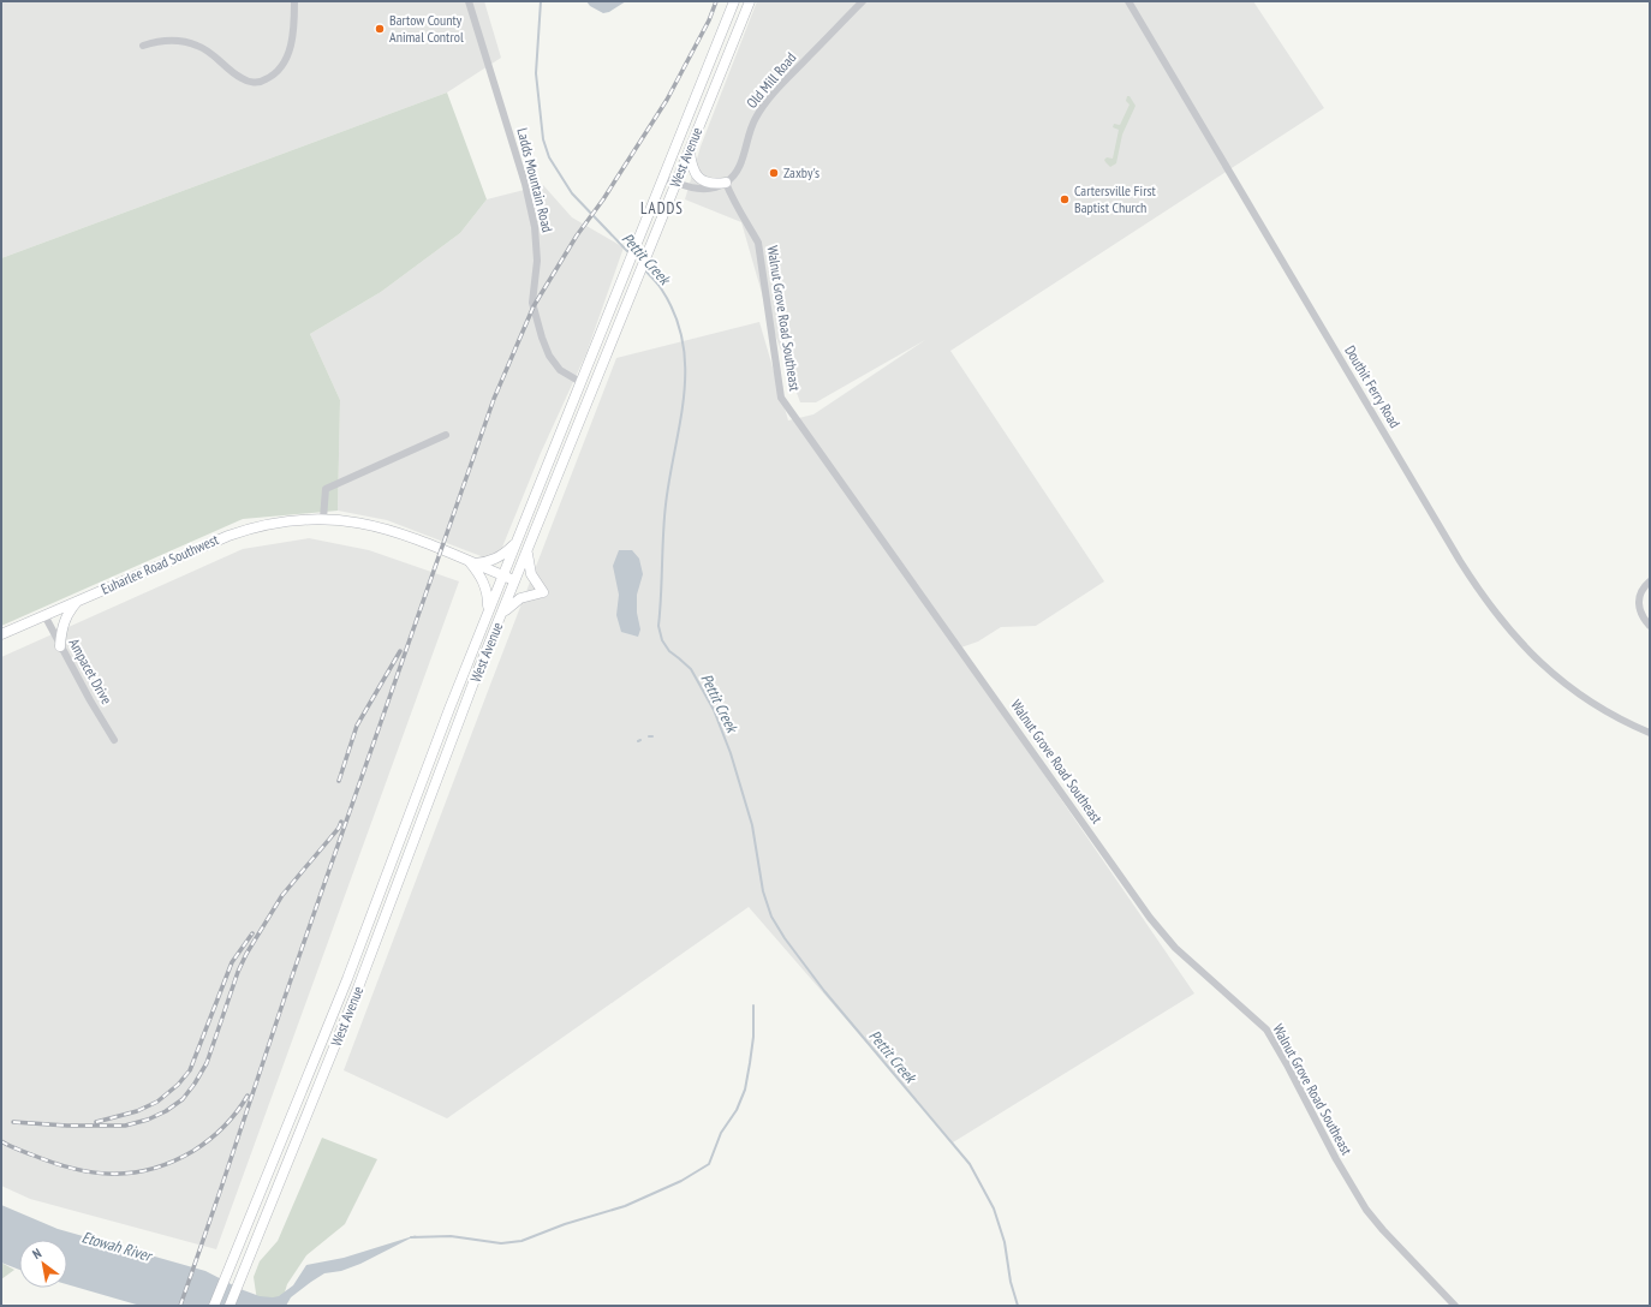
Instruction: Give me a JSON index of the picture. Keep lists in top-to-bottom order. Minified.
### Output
{"streets":{"main road":["West Avenue","Euharlee Road Southwest"],"street":["Old Mill Road","Ladds Mountain Road","Walnut Grove Road Southeast","Douthit Ferry Road","Ampacet Drive"]},"crossings":[["Old Mill Road","Walnut Grove Road Southeast"],["West Avenue","Ladds Mountain Road"],["West Avenue","Euharlee Road Southwest"],["Euharlee Road Southwest","Ampacet Drive"]],"districts":["LADDS"],"water":["Pettit Creek","Etowah River"],"places":["Bartow County Animal Control","Zaxby's","Cartersville First Baptist Church"],"north":"top left"}
